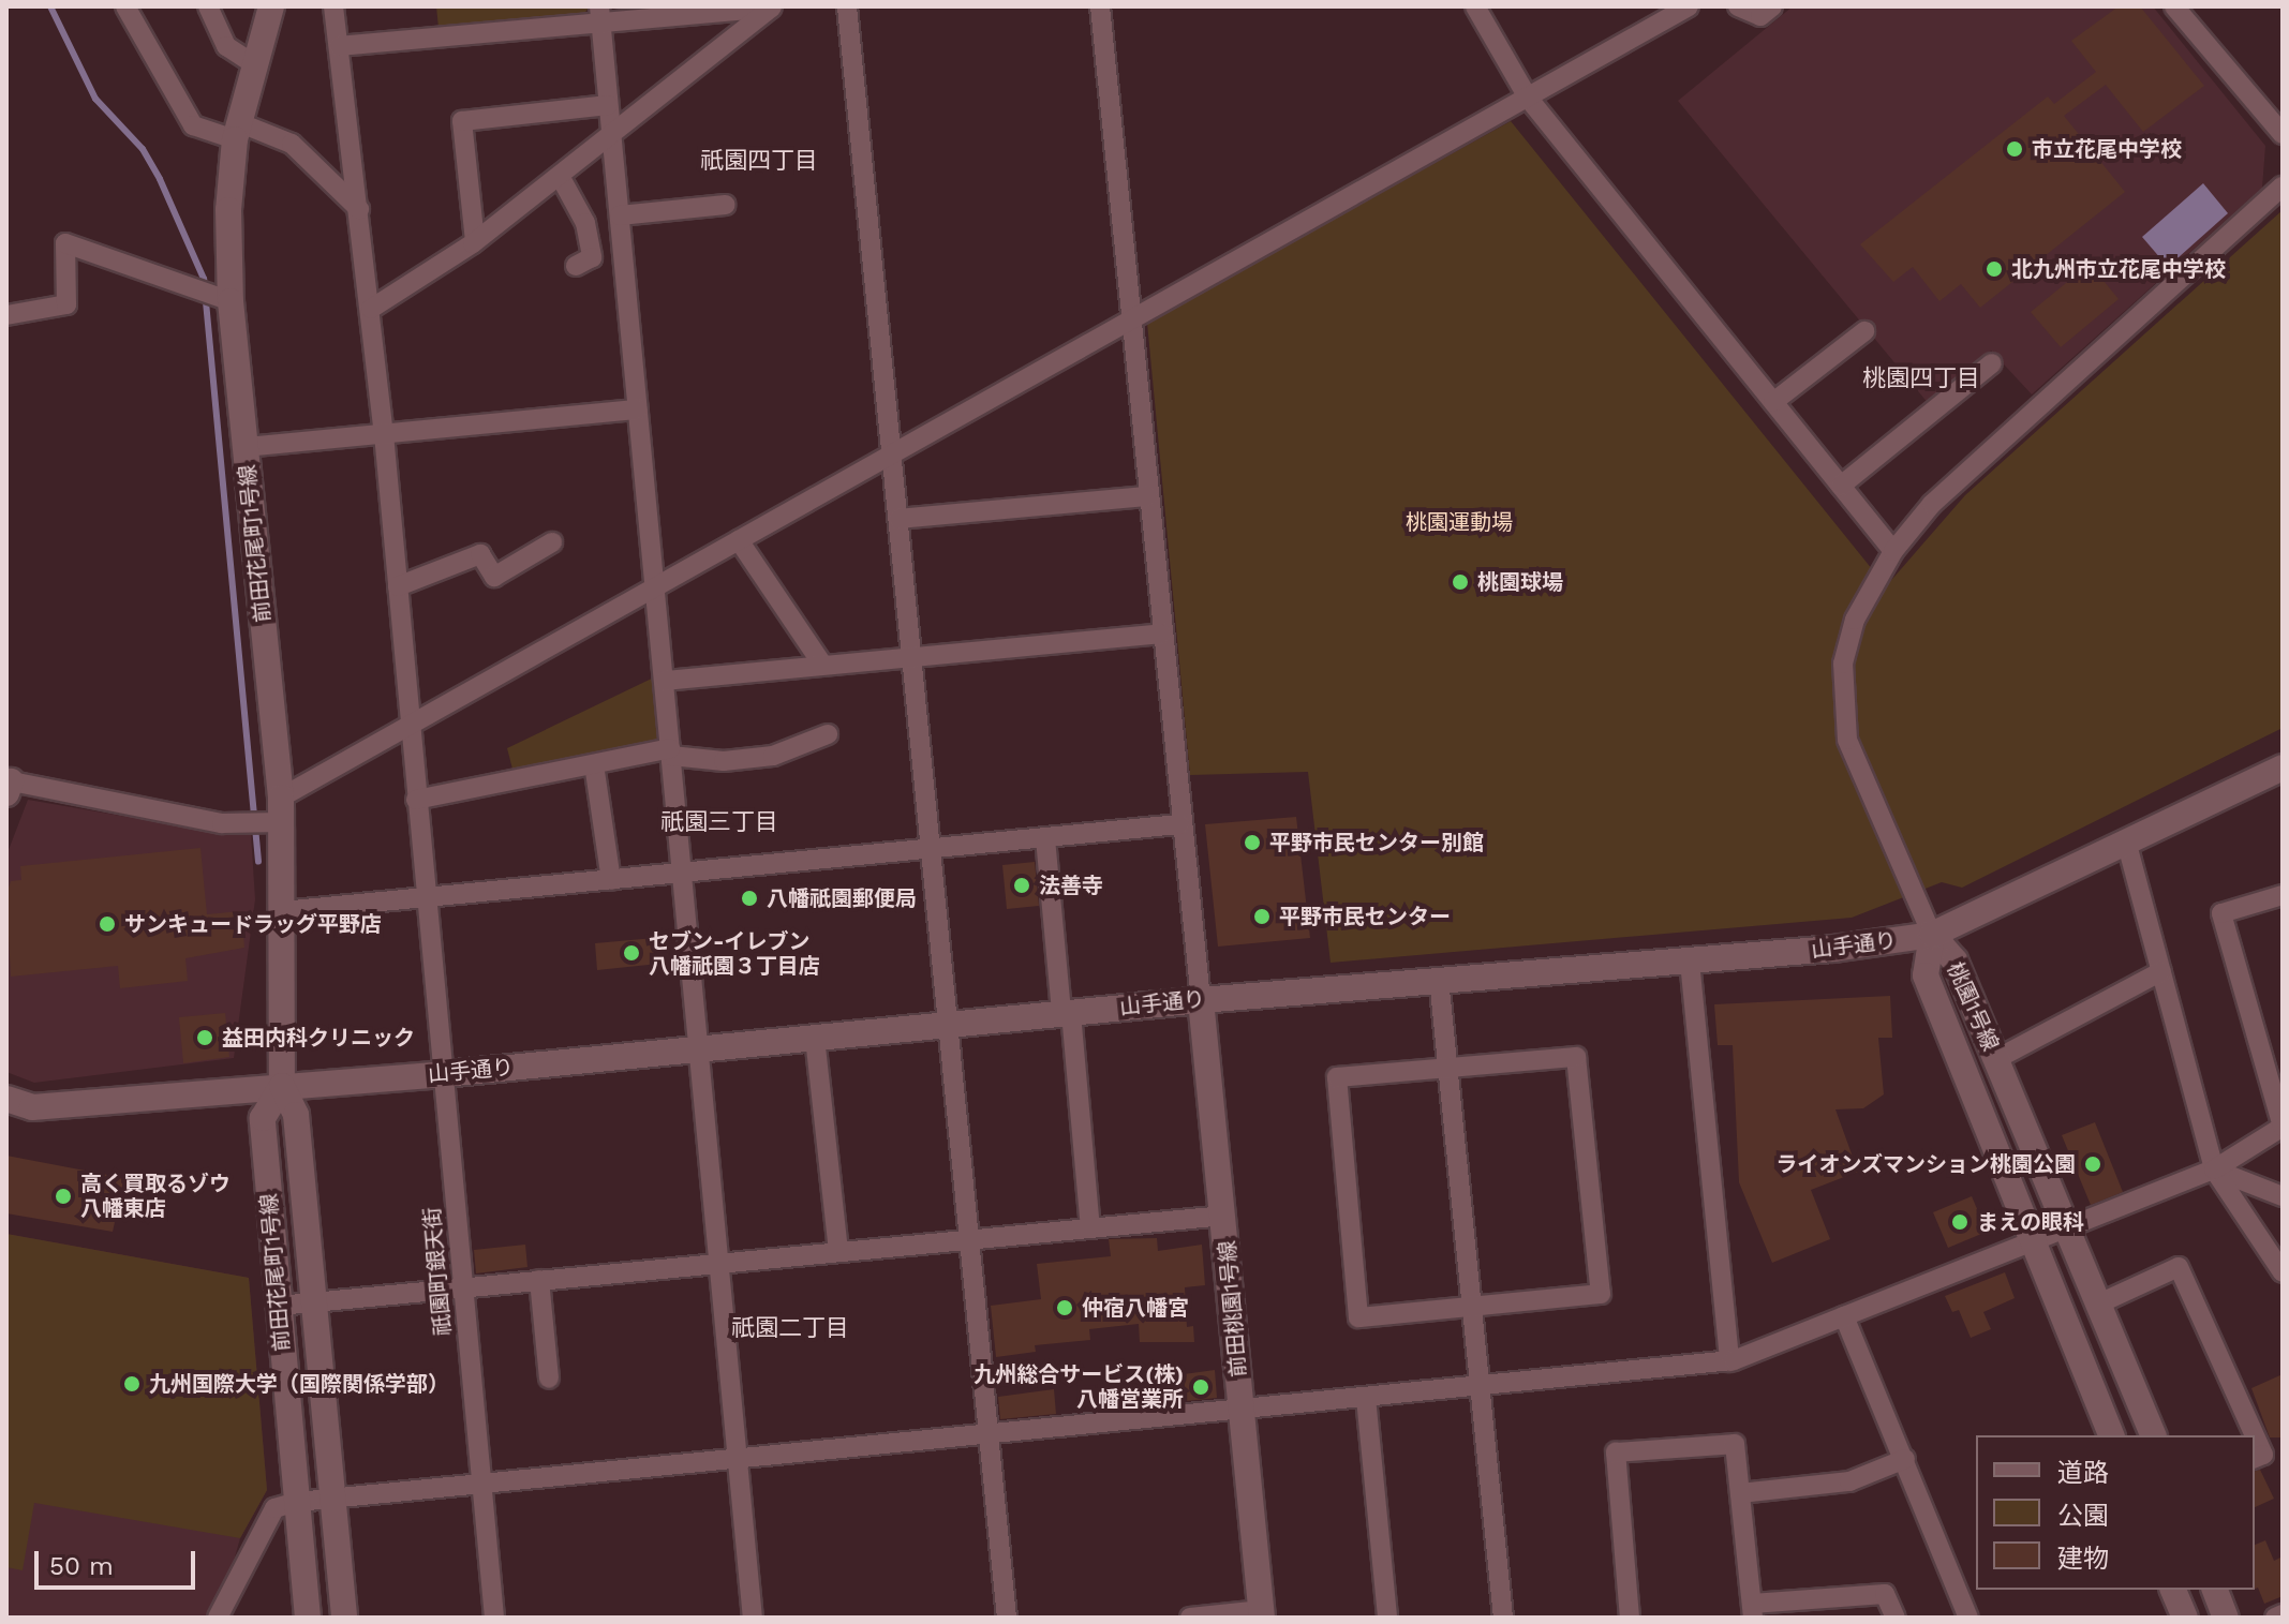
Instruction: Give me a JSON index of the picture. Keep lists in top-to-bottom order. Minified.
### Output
{"streets":{"street":["前田花尾町1号線","山手通り","桃園1号線","祇園町銀天街","前田桃園1号線"]},"crossings":[["前田花尾町1号線","山手通り"],["山手通り","桃園1号線"],["山手通り","祇園町銀天街"],["山手通り","前田桃園1号線"]],"districts":["祇園四丁目","桃園四丁目","祇園三丁目","祇園二丁目"],"parks":["桃園運動場"],"places":["市立花尾中学校","北九州市立花尾中学校","桃園球場","平野市民センター別館","法善寺","八幡祇園郵便局","平野市民センター","サンキュードラッグ平野店","セブン-イレブン 八幡祇園３丁目店","益田内科クリニック","ライオンズマンション桃園公園","高く買取るゾウ 八幡東店","まえの眼科","仲宿八幡宮","九州国際大学（国際関係学部）","九州総合サービス(株) 八幡営業所"],"legend":["道路","公園","建物"],"scale_bar":"50 m"}
